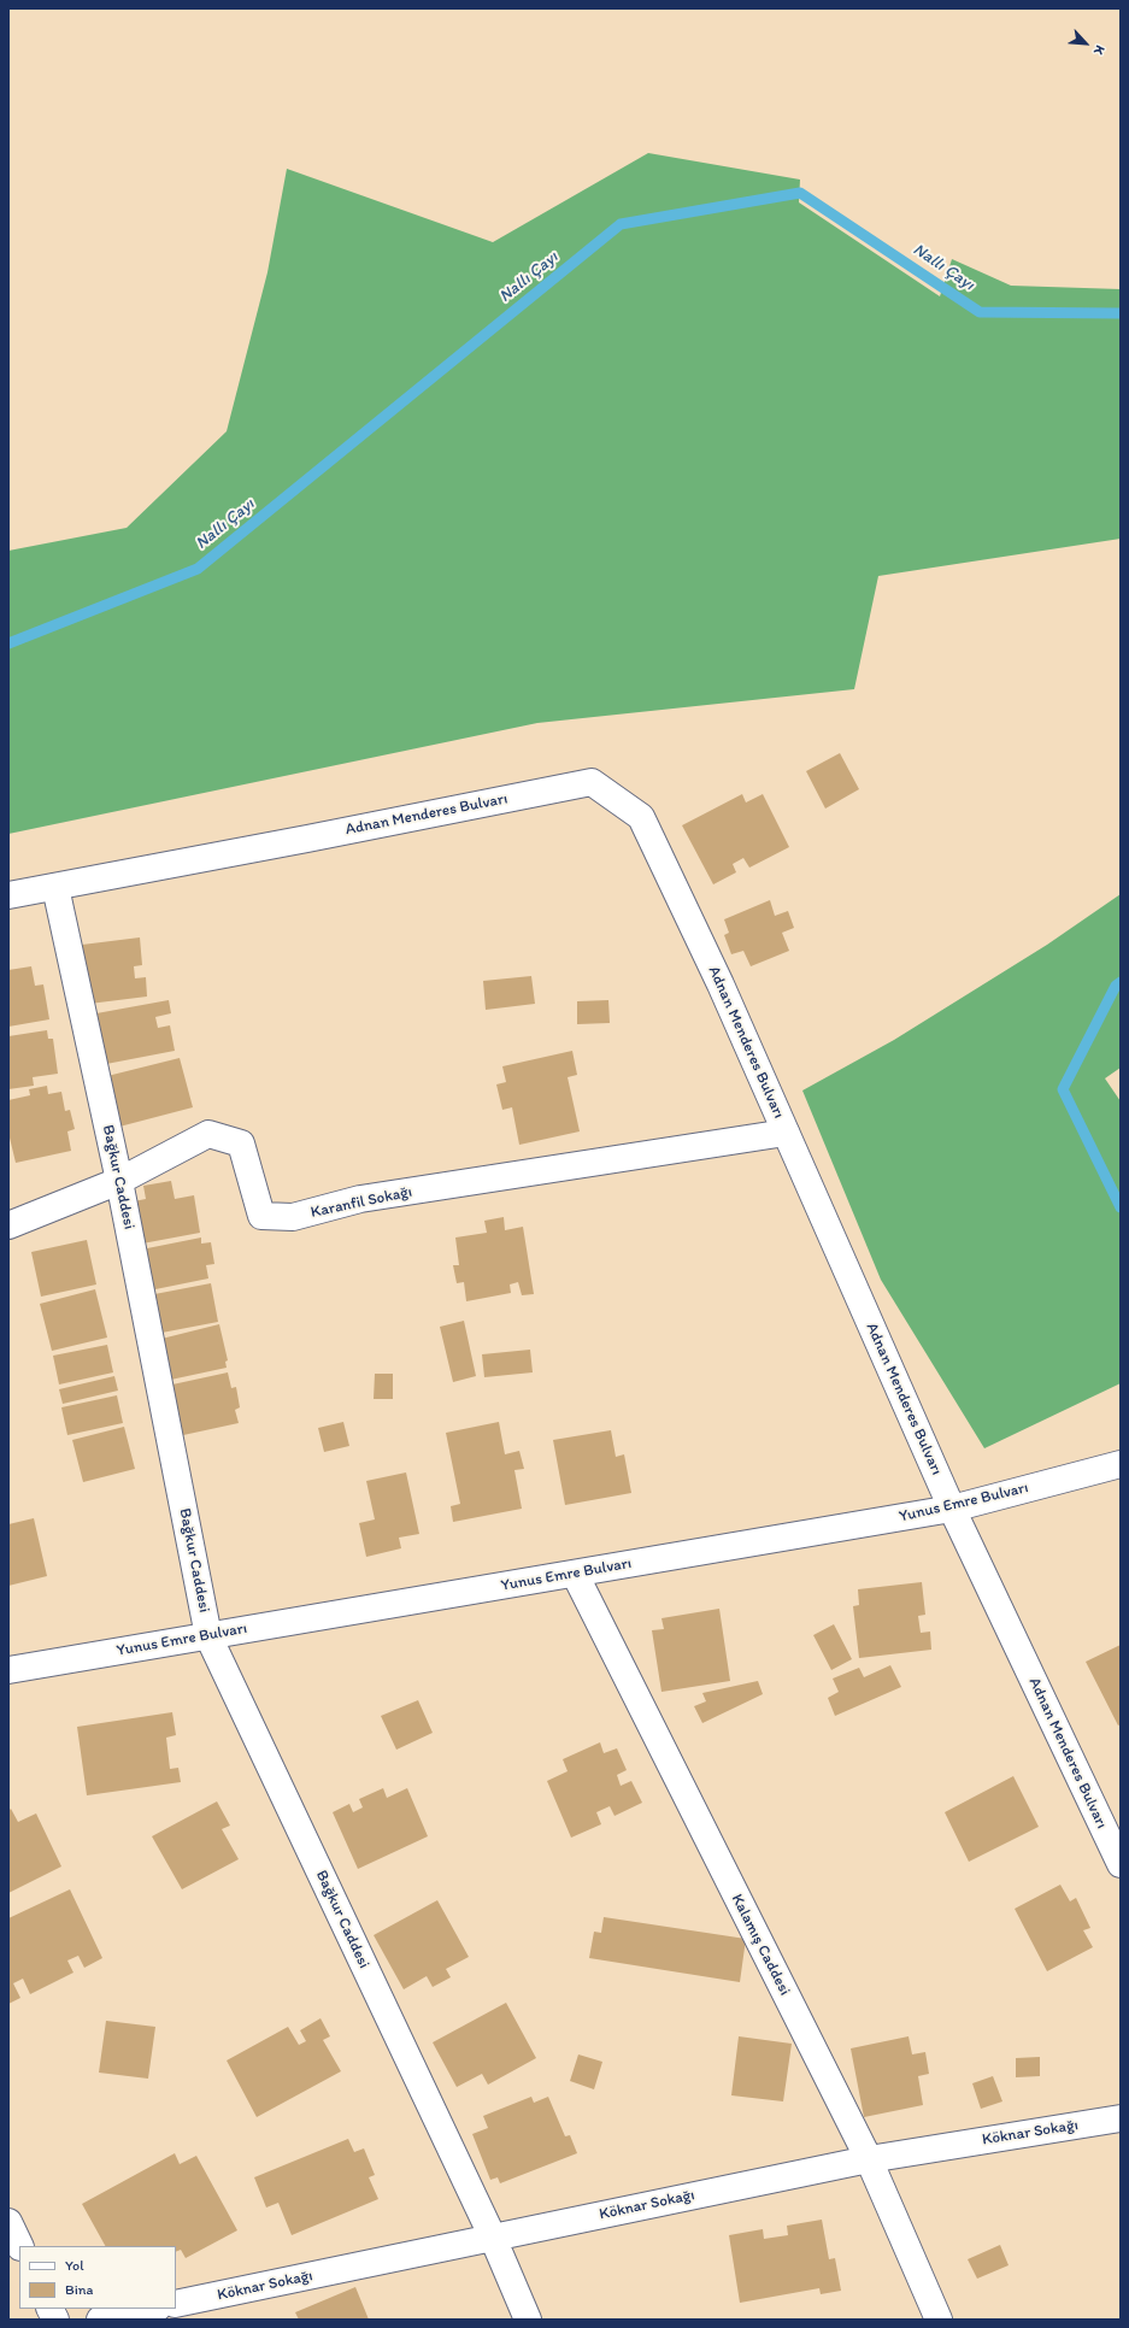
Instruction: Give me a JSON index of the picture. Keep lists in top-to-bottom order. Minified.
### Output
{"streets":{"street":["Adnan Menderes Bulvarı","Bağkur Caddesi","Karanfil Sokağı","Yunus Emre Bulvarı","Kalamış Caddesi","Köknar Sokağı"]},"crossings":[["Adnan Menderes Bulvarı","Bağkur Caddesi"],["Adnan Menderes Bulvarı","Karanfil Sokağı"],["Adnan Menderes Bulvarı","Yunus Emre Bulvarı"],["Bağkur Caddesi","Karanfil Sokağı"],["Bağkur Caddesi","Yunus Emre Bulvarı"],["Bağkur Caddesi","Köknar Sokağı"],["Yunus Emre Bulvarı","Kalamış Caddesi"],["Kalamış Caddesi","Köknar Sokağı"]],"water":["Nallı Çayı"],"legend":["Yol","Bina"],"north":"bottom right"}
